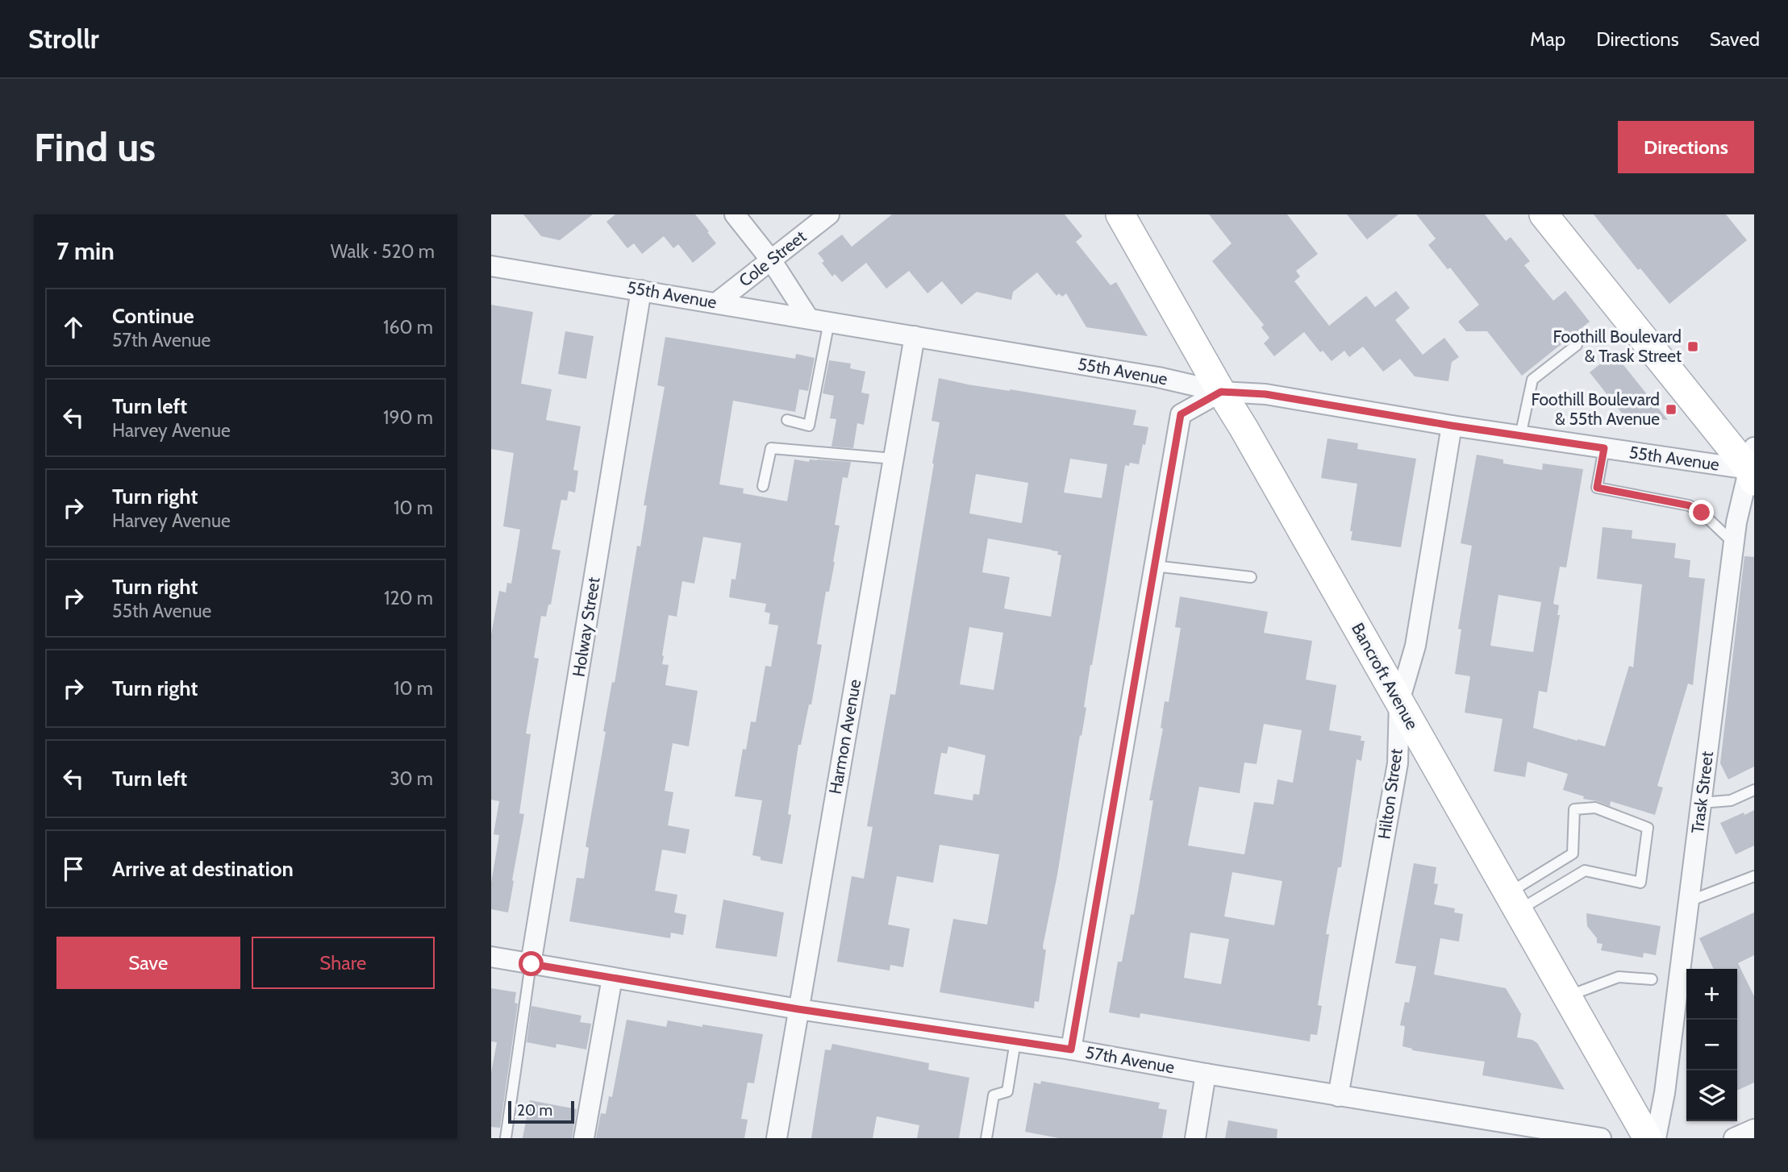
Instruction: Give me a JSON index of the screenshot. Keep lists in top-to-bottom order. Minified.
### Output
{"streets":{"street":["Cole Street","55th Avenue","Holway Street","Bancroft Avenue","Harmon Avenue","Trask Street","Hilton Street","57th Avenue"]},"crossings":[["Cole Street","55th Avenue"],["55th Avenue","Holway Street"],["55th Avenue","Bancroft Avenue"],["55th Avenue","Harmon Avenue"],["55th Avenue","Trask Street"],["55th Avenue","Hilton Street"],["Holway Street","57th Avenue"],["Bancroft Avenue","Hilton Street"],["Harmon Avenue","57th Avenue"],["Hilton Street","57th Avenue"]],"places":{"transit":["Foothill Boulevard & Trask Street","Foothill Boulevard & 55th Avenue"]},"scale_bar":"20 m","page":{"header":"Strollr","nav":["Map","Directions","Saved"],"buttons":["Directions",["Save","Share"]],"title":"Find us","heading":["7 min","Walk · 520 m"],"list":[["Continue","57th Avenue","160 m"],["Turn left","Harvey Avenue","190 m"],["Turn right","Harvey Avenue","10 m"],["Turn right","55th Avenue","120 m"],["Turn right","10 m"],["Turn left","30 m"],"Arrive at destination"],"map_buttons":["+","−"],"scale":"20 m"}}
